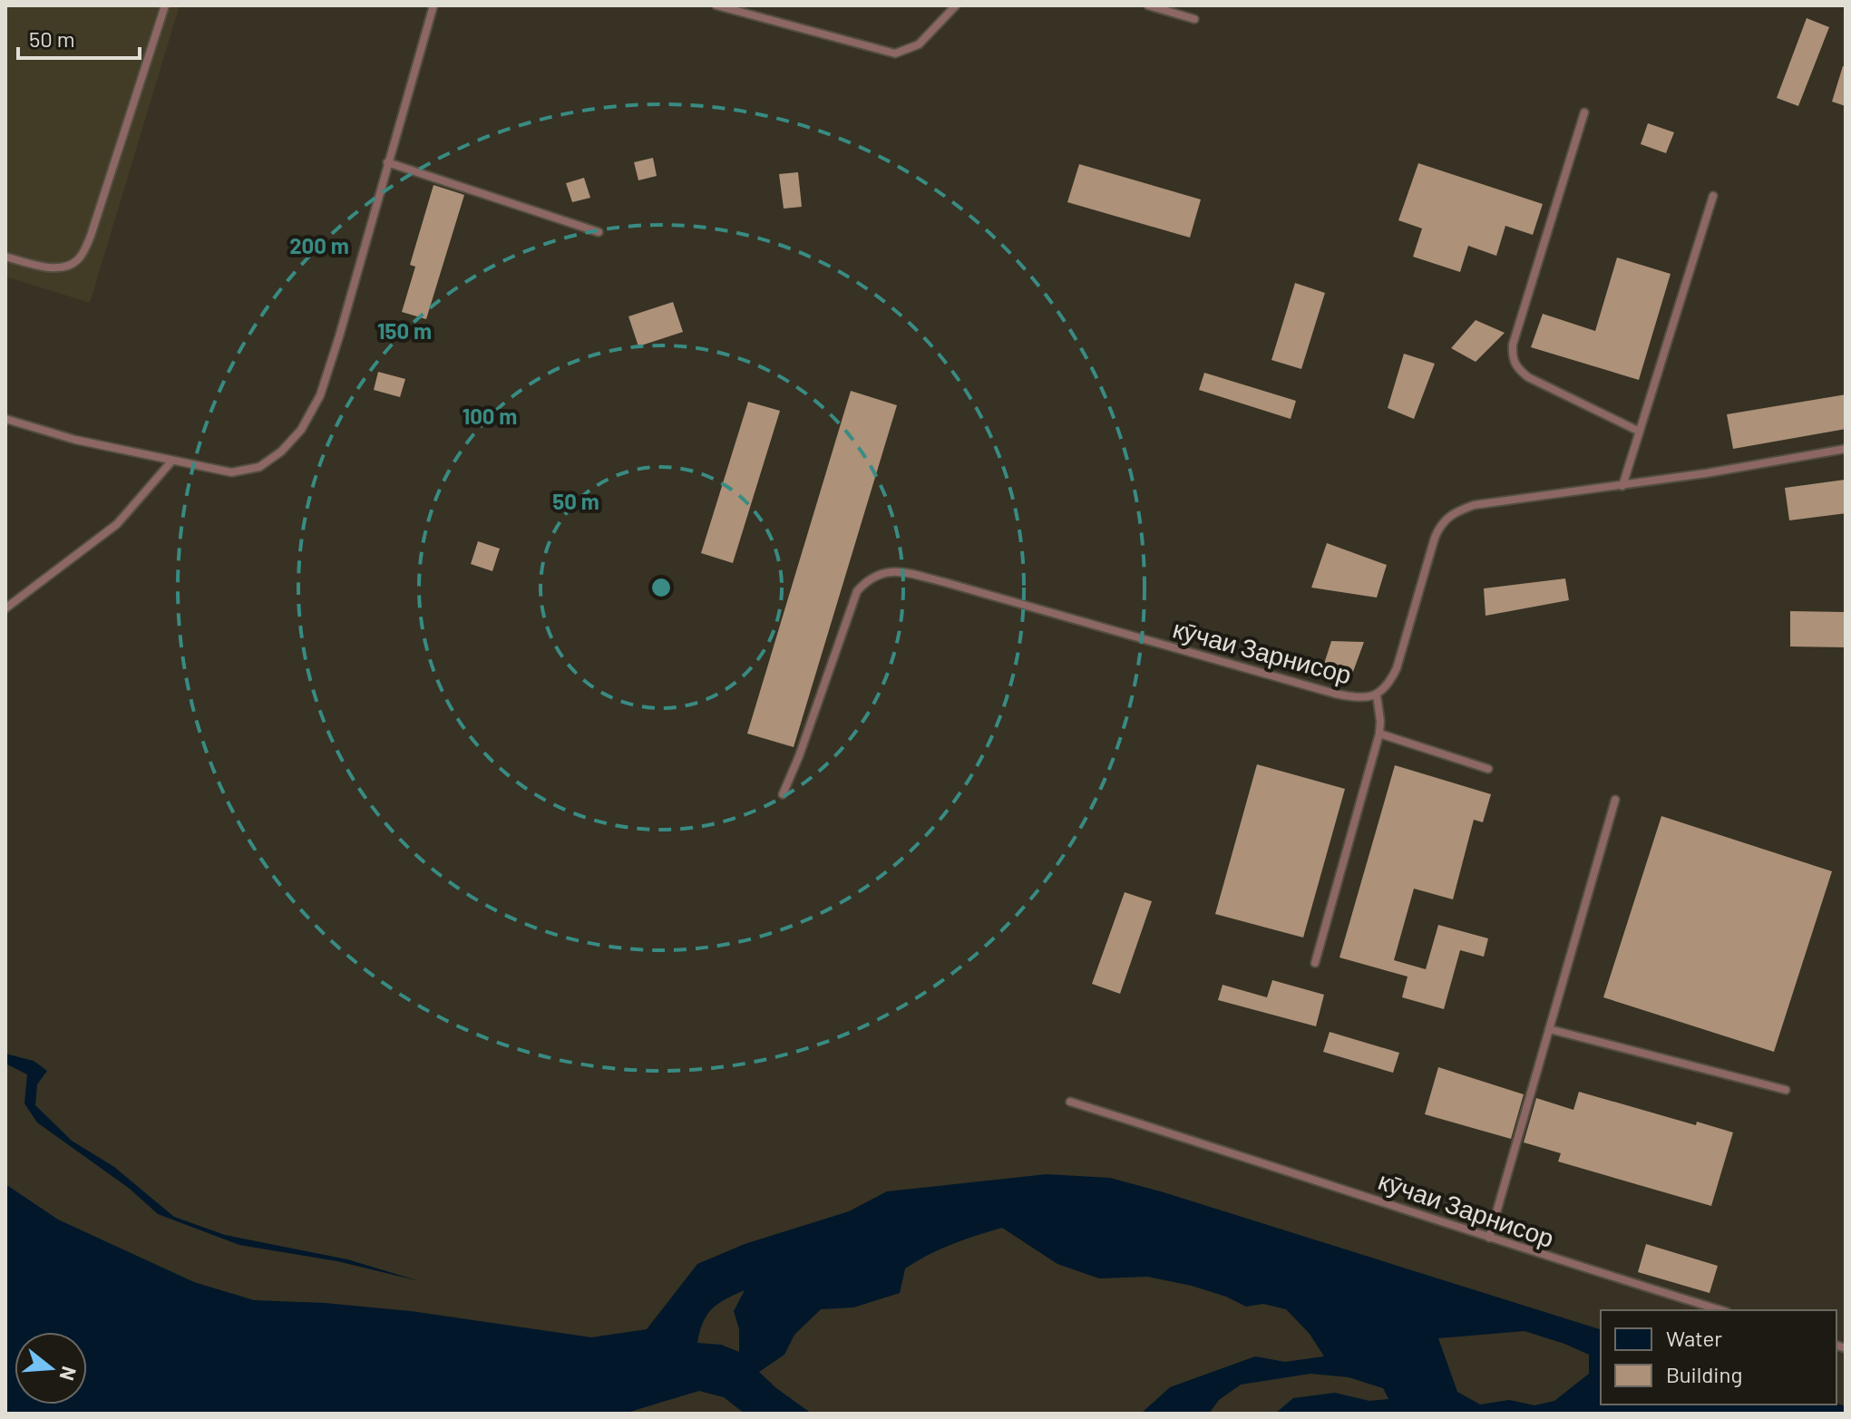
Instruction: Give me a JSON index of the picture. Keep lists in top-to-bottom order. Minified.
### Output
{"streets":{"lane":["кӯчаи Зарнисор"]},"legend":["Water","Building"],"scale_bar":"50 m","north":"right","rings":["200 m","150 m","100 m","50 m"]}
